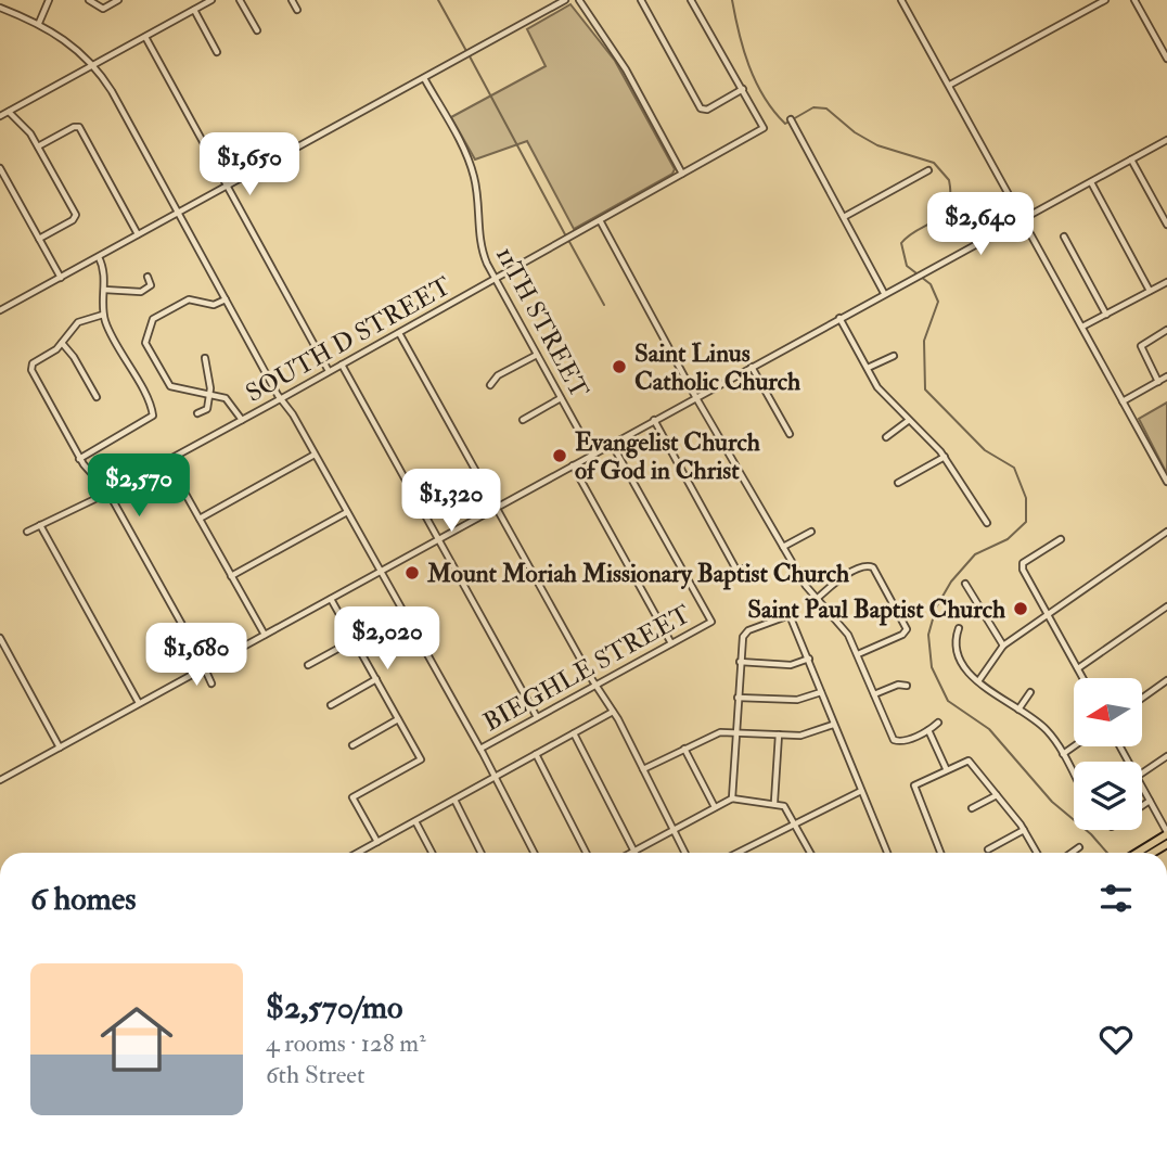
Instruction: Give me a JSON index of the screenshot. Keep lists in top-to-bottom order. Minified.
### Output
{"streets":{"street":["11TH STREET","SOUTH D STREET","BIEGHLE STREET"]},"crossings":[["11TH STREET","SOUTH D STREET"]],"places":["Saint Linus Catholic Church","Evangelist Church of God in Christ","Mount Moriah Missionary Baptist Church","Saint Paul Baptist Church"],"north":"left","page":{"price":["$1,650","$2,640","$2,570","$1,320","$2,020","$1,680"],"heading":"6 homes","list":[{"name":"$2,570/mo","note":"4 rooms · 128 m² · 6th Street"}]}}
